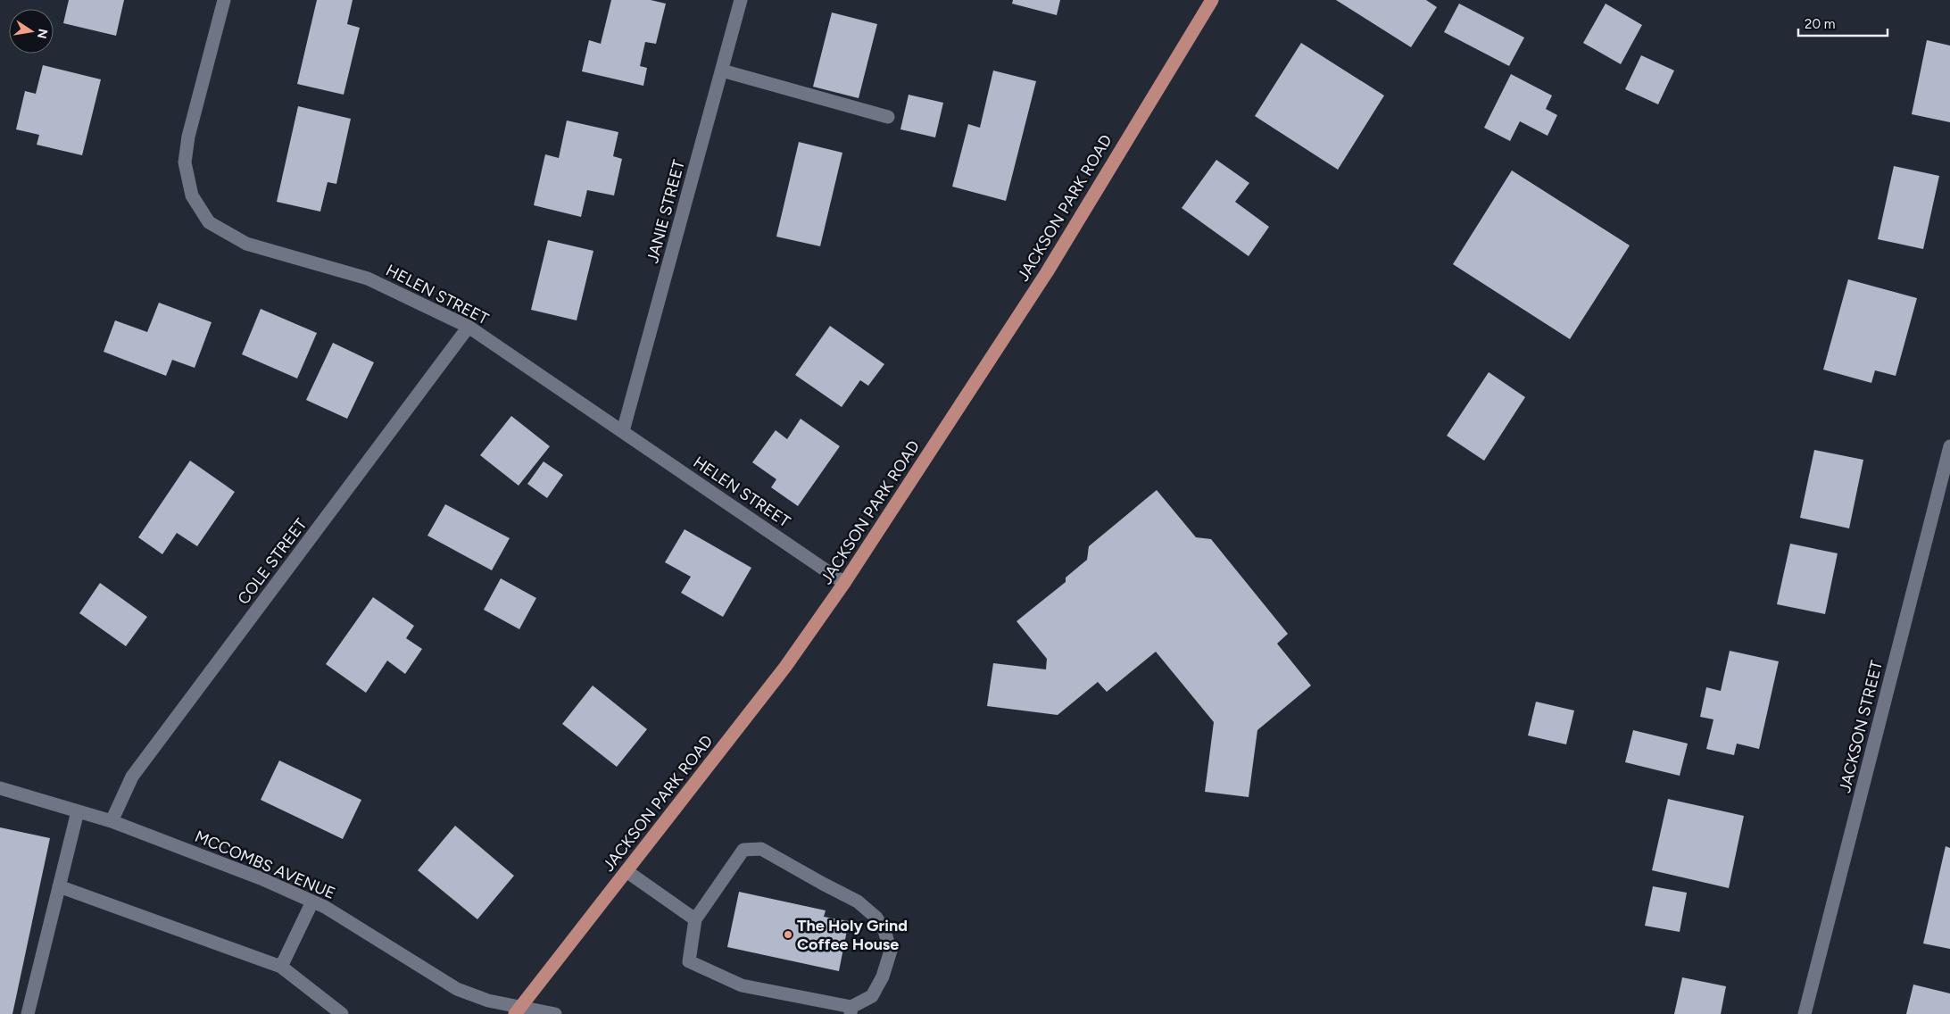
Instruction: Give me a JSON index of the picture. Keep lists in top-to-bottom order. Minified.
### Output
{"streets":{"main road":["JACKSON PARK ROAD"],"street":["JANIE STREET","HELEN STREET","COLE STREET","JACKSON STREET","MCCOMBS AVENUE"]},"crossings":[["JACKSON PARK ROAD","HELEN STREET"],["JACKSON PARK ROAD","MCCOMBS AVENUE"],["JANIE STREET","HELEN STREET"],["HELEN STREET","COLE STREET"],["COLE STREET","MCCOMBS AVENUE"]],"places":["The Holy Grind Coffee House"],"scale_bar":"20 m","north":"right"}
